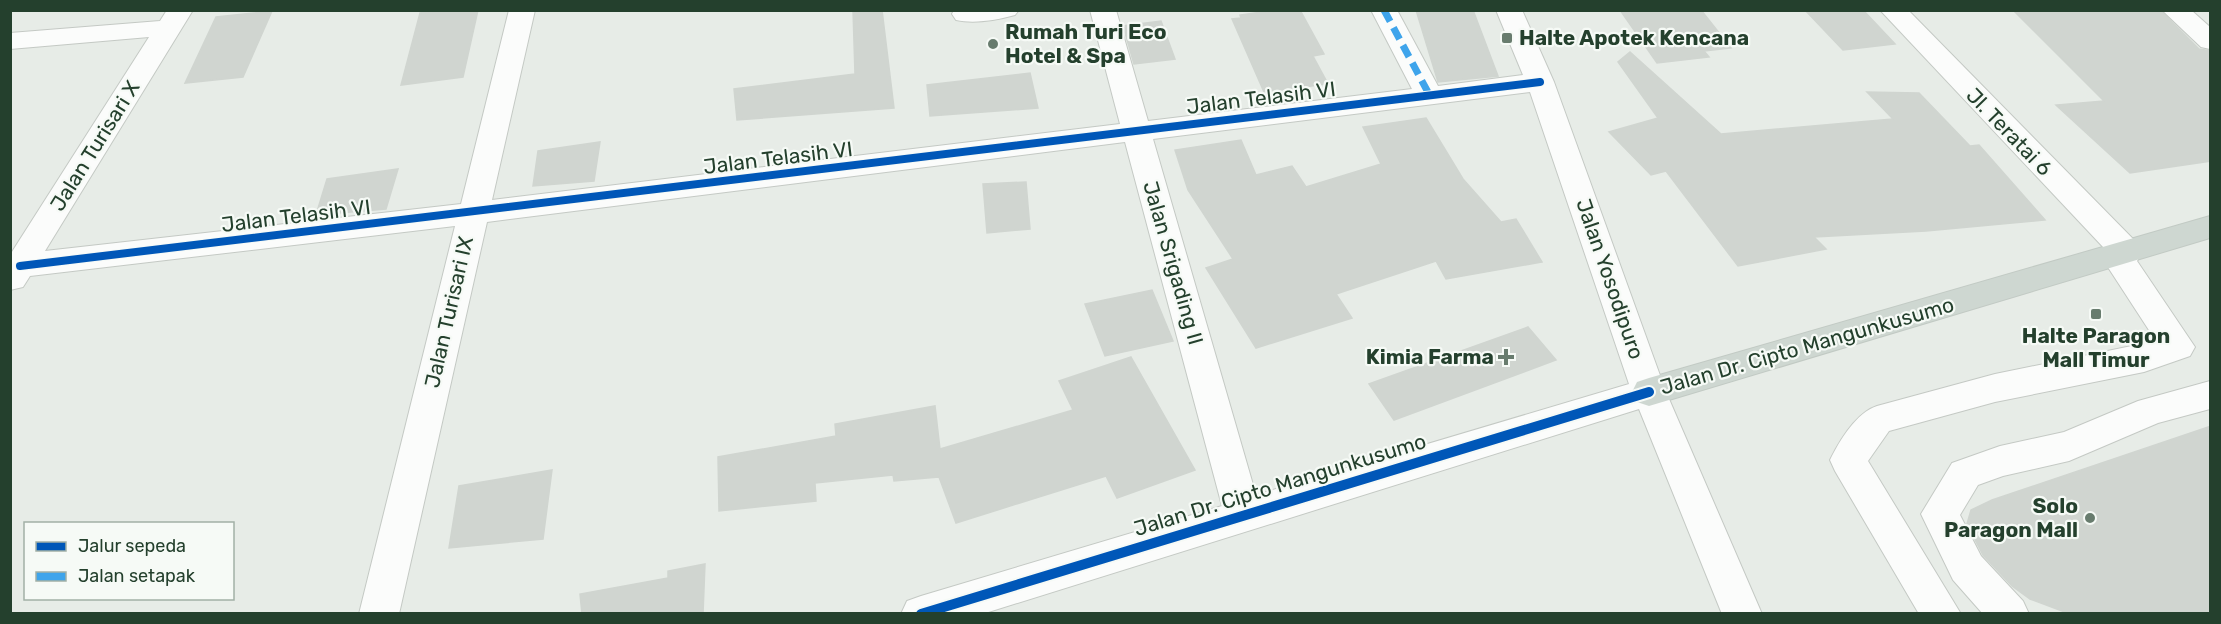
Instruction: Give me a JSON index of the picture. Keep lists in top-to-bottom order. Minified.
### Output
{"streets":{"main road":["Jalan Dr. Cipto Mangunkusumo"],"street":["Jalan Telasih VI","Jl. Teratai 6","Jalan Turisari X","Jalan Srigading II","Jalan Yosodipuro","Jalan Turisari IX"]},"crossings":[["Jalan Telasih VI","Jalan Turisari X"],["Jalan Telasih VI","Jalan Srigading II"],["Jalan Telasih VI","Jalan Yosodipuro"],["Jalan Telasih VI","Jalan Turisari IX"],["Jl. Teratai 6","Jalan Dr. Cipto Mangunkusumo"],["Jalan Srigading II","Jalan Dr. Cipto Mangunkusumo"],["Jalan Yosodipuro","Jalan Dr. Cipto Mangunkusumo"]],"places":{"transit":["Halte Apotek Kencana","Halte Paragon Mall Timur"],"other":["Rumah Turi Eco Hotel & Spa","Solo Paragon Mall"],"health":["Kimia Farma"]},"legend":["Jalur sepeda","Jalan setapak"]}
